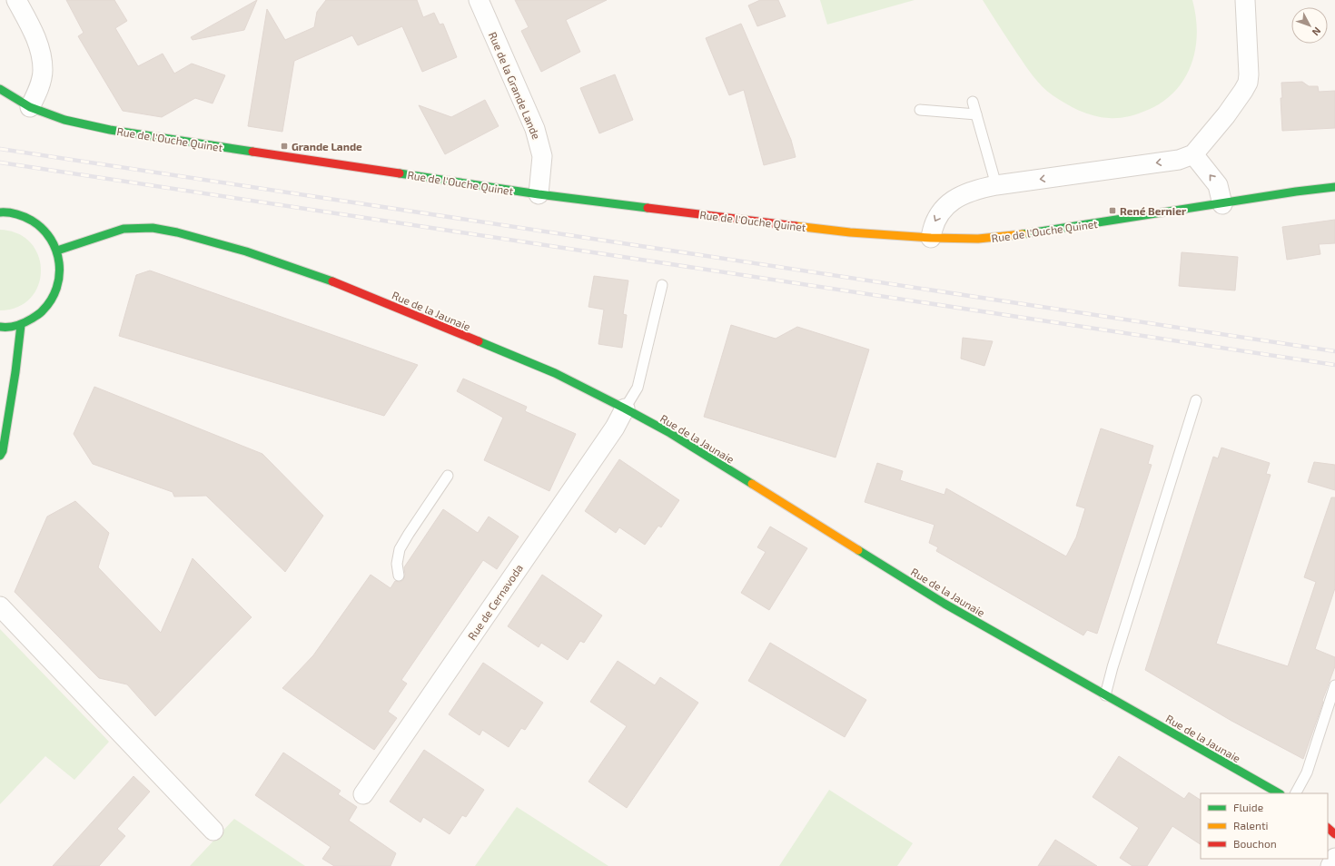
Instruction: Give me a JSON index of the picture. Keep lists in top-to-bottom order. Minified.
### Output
{"streets":{"street":["Rue de la Grande Lande","Rue de l'Ouche Quinet","Rue de la Jaunaie","Rue de Cernavoda"]},"crossings":[["Rue de la Grande Lande","Rue de l'Ouche Quinet"],["Rue de la Jaunaie","Rue de Cernavoda"]],"places":{"transit":["Grande Lande","René Bernier"]},"legend":["Fluide","Ralenti","Bouchon"],"north":"bottom right"}
